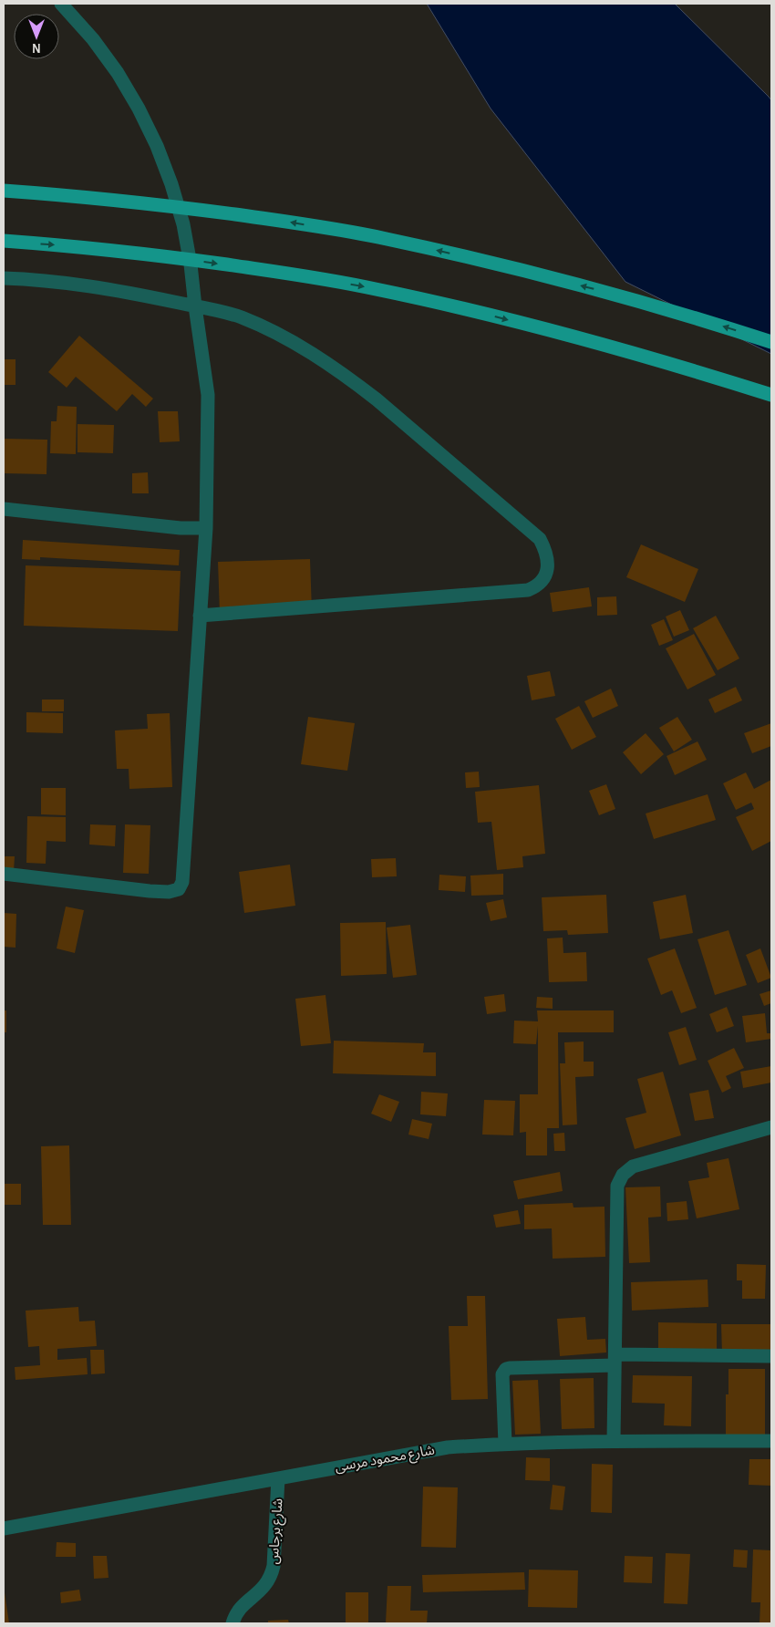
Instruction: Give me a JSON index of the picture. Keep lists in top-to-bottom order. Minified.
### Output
{"streets":{"street":["شارع محمود مرسى","شارع برجاس"]},"crossings":[["شارع محمود مرسى","شارع برجاس"]],"north":"bottom"}
